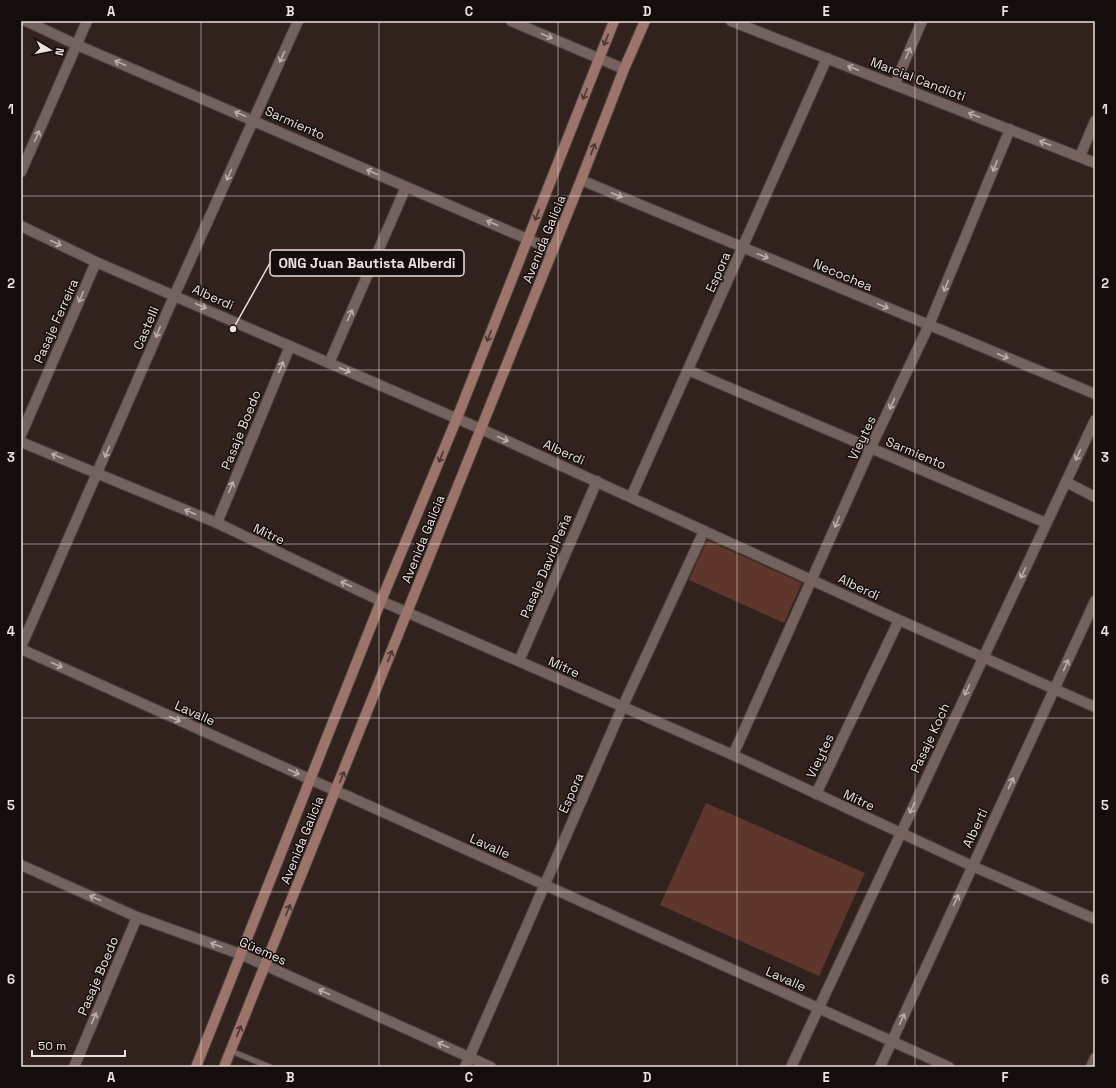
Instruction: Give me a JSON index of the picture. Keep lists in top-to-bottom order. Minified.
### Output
{"streets":{"main road":["Avenida Galicia"],"street":["Marcial Candioti","Sarmiento","Espora","Necochea","Alberdi","Pasaje Ferreira","Castelli","Pasaje Boedo","Vieytes","Mitre","Pasaje David Peña","Lavalle","Pasaje Koch","Alberti","Güemes"]},"crossings":[["Marcial Candioti","Espora"],["Marcial Candioti","Vieytes"],["Sarmiento","Avenida Galicia"],["Sarmiento","Espora"],["Sarmiento","Castelli"],["Sarmiento","Vieytes"],["Sarmiento","Pasaje Koch"],["Avenida Galicia","Necochea"],["Avenida Galicia","Alberdi"],["Avenida Galicia","Mitre"],["Avenida Galicia","Lavalle"],["Avenida Galicia","Güemes"],["Espora","Necochea"],["Espora","Alberdi"],["Espora","Mitre"],["Espora","Lavalle"],["Espora","Güemes"],["Necochea","Vieytes"],["Alberdi","Pasaje Ferreira"],["Alberdi","Castelli"],["Alberdi","Pasaje Boedo"],["Alberdi","Vieytes"],["Alberdi","Pasaje David Peña"],["Alberdi","Pasaje Koch"],["Alberdi","Alberti"],["Castelli","Mitre"],["Castelli","Lavalle"],["Pasaje Boedo","Mitre"],["Pasaje Boedo","Güemes"],["Vieytes","Mitre"],["Mitre","Pasaje David Peña"],["Mitre","Pasaje Koch"],["Mitre","Alberti"],["Lavalle","Pasaje Koch"],["Lavalle","Alberti"]],"one_way":["Marcial Candioti","Sarmiento","Necochea","Alberdi","Pasaje Ferreira","Castelli","Pasaje Boedo","Vieytes","Pasaje Koch","Alberti","Güemes"],"places":["ONG Juan Bautista Alberdi"],"scale_bar":"50 m","north":"right","grid":{"columns":["A","B","C","D","E","F"],"rows":["1","2","3","4","5","6"]}}
